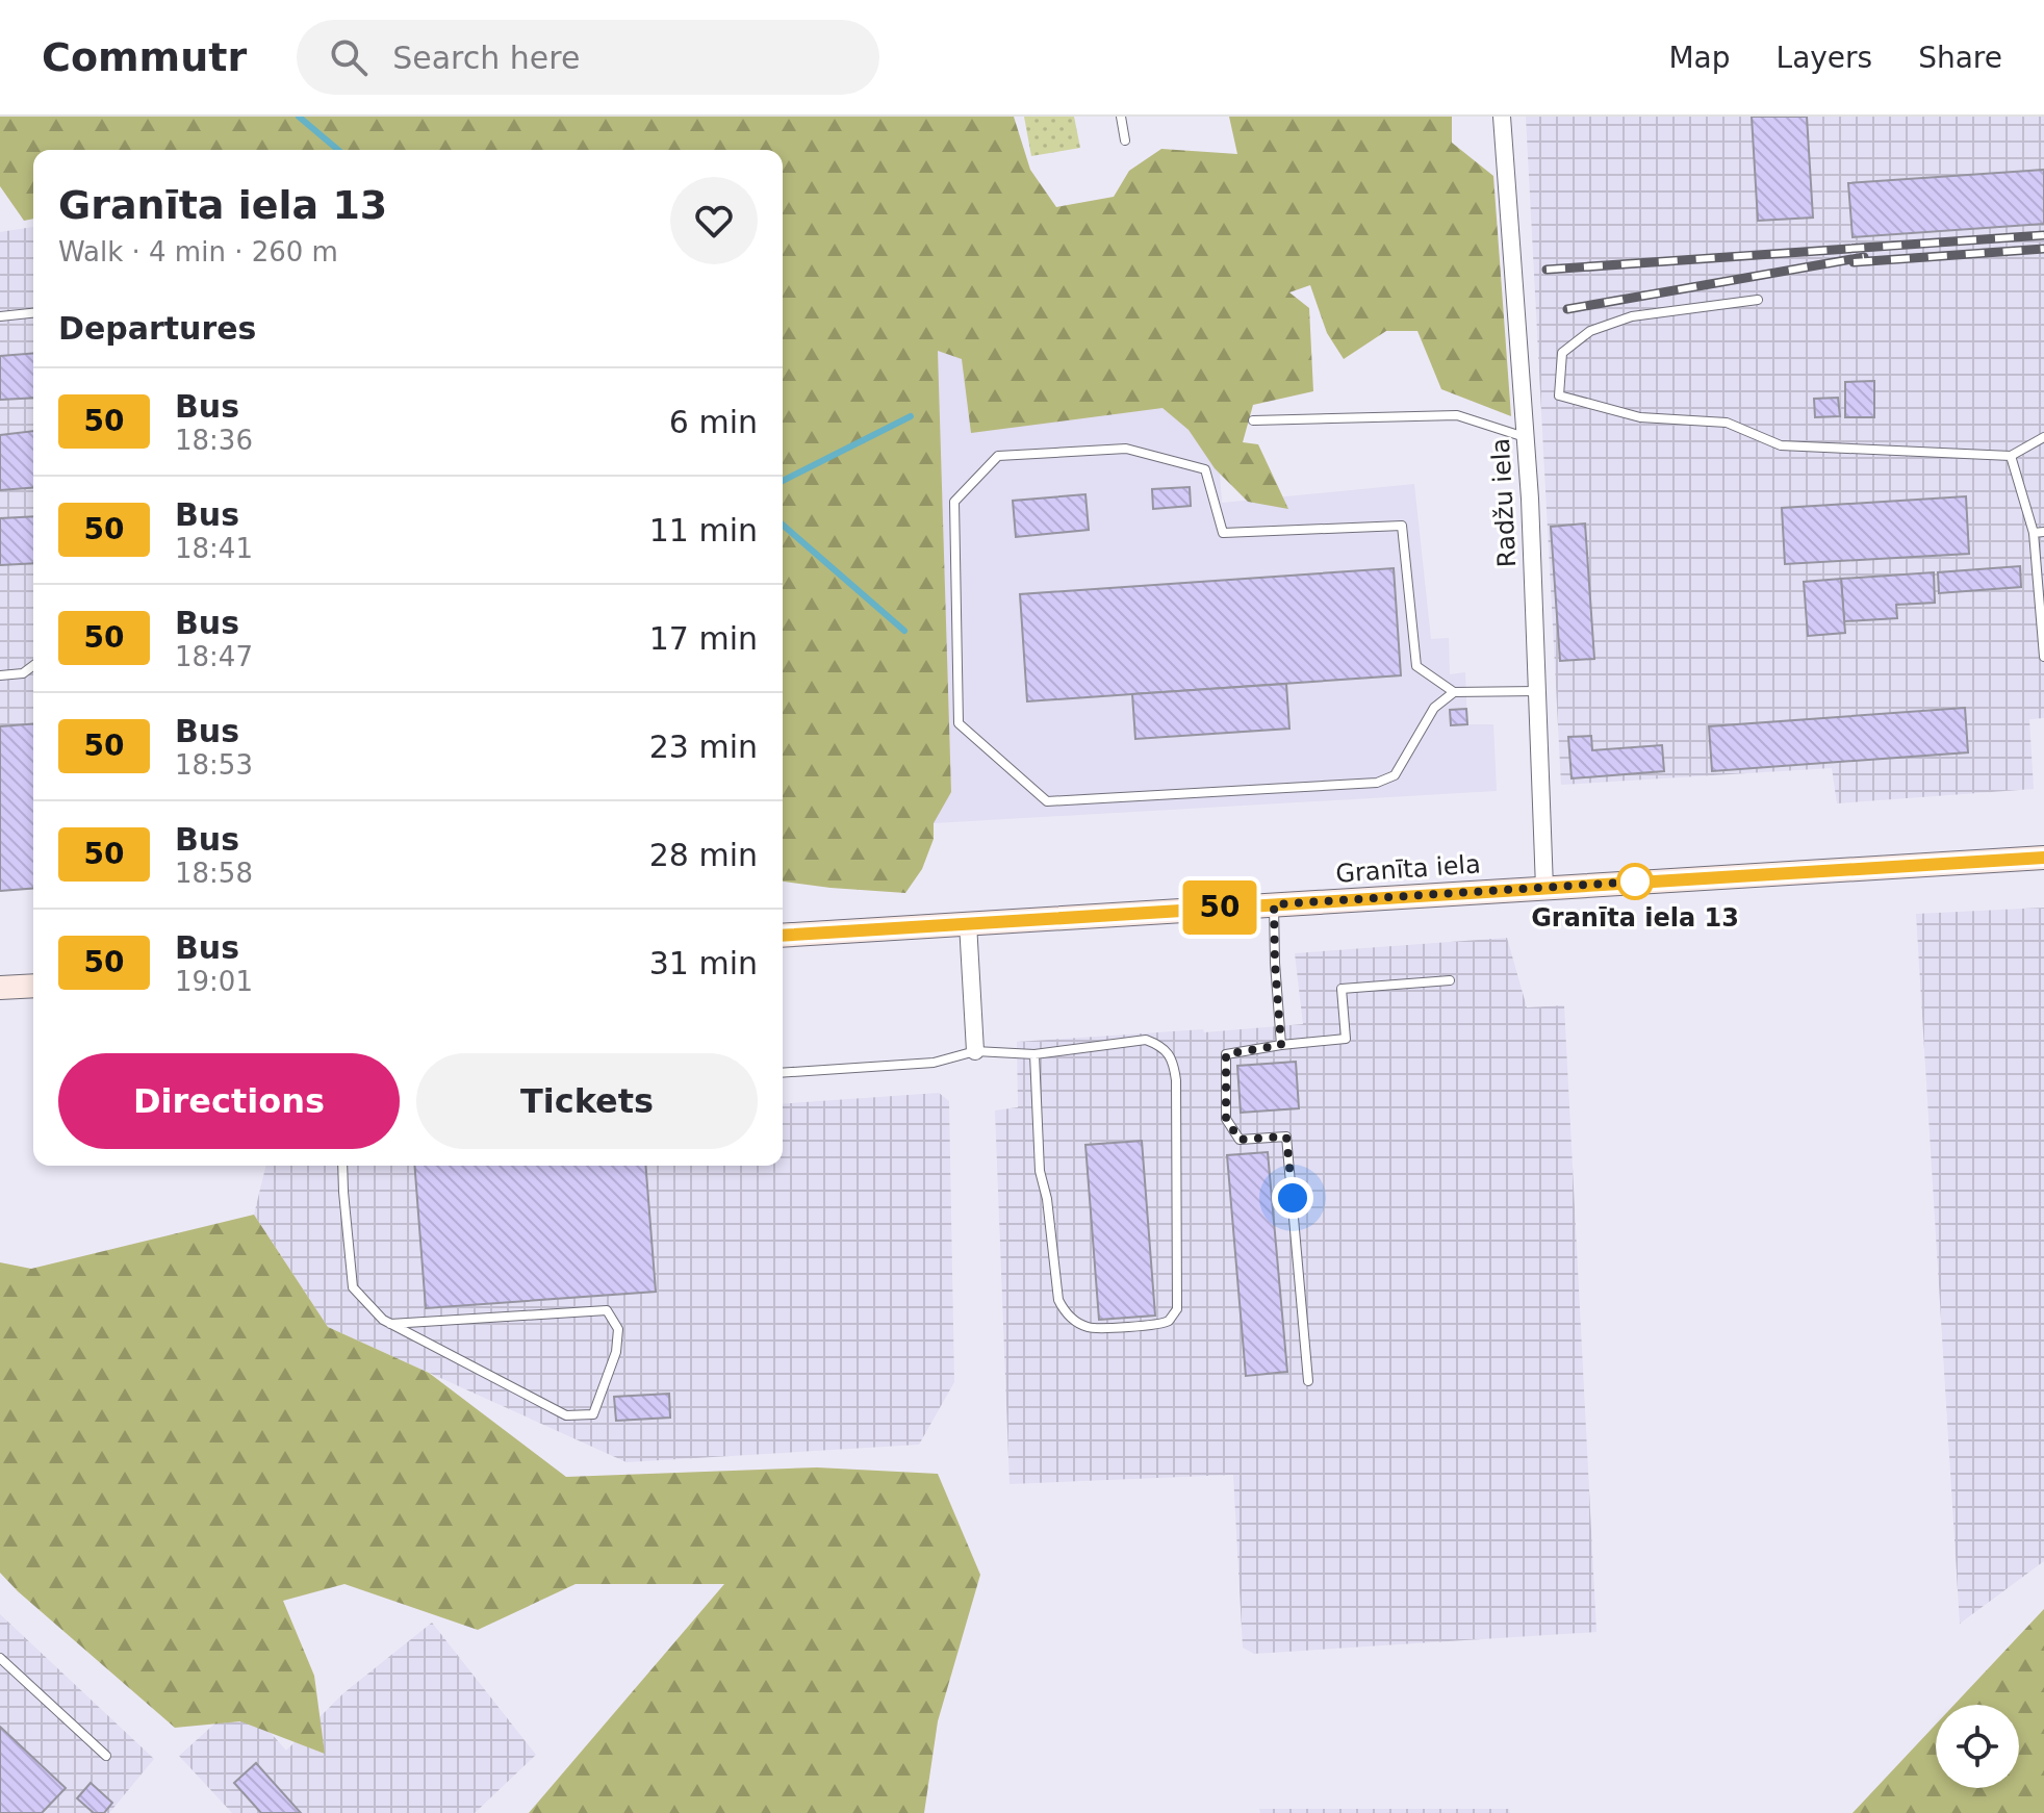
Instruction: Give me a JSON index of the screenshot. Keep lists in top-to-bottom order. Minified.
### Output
{"streets":{"main road":["Granīta iela"],"street":["Radžu iela"]},"crossings":[["Radžu iela","Granīta iela"]],"places":["Granīta iela 13"],"lines":["bus line 50"],"page":{"header":"Commutr","search":"Search here","nav":["Map","Layers","Share"],"on_map":"50","heading":[["Granīta iela 13","Walk · 4 min · 260 m"],"Departures"],"list":[{"mark":"50","name":"Bus","note":"18:36","value":"6 min"},{"mark":"50","name":"Bus","note":"18:41","value":"11 min"},{"mark":"50","name":"Bus","note":"18:47","value":"17 min"},{"mark":"50","name":"Bus","note":"18:53","value":"23 min"},{"mark":"50","name":"Bus","note":"18:58","value":"28 min"},{"mark":"50","name":"Bus","note":"19:01","value":"31 min"}],"buttons":["Directions","Tickets"]}}
